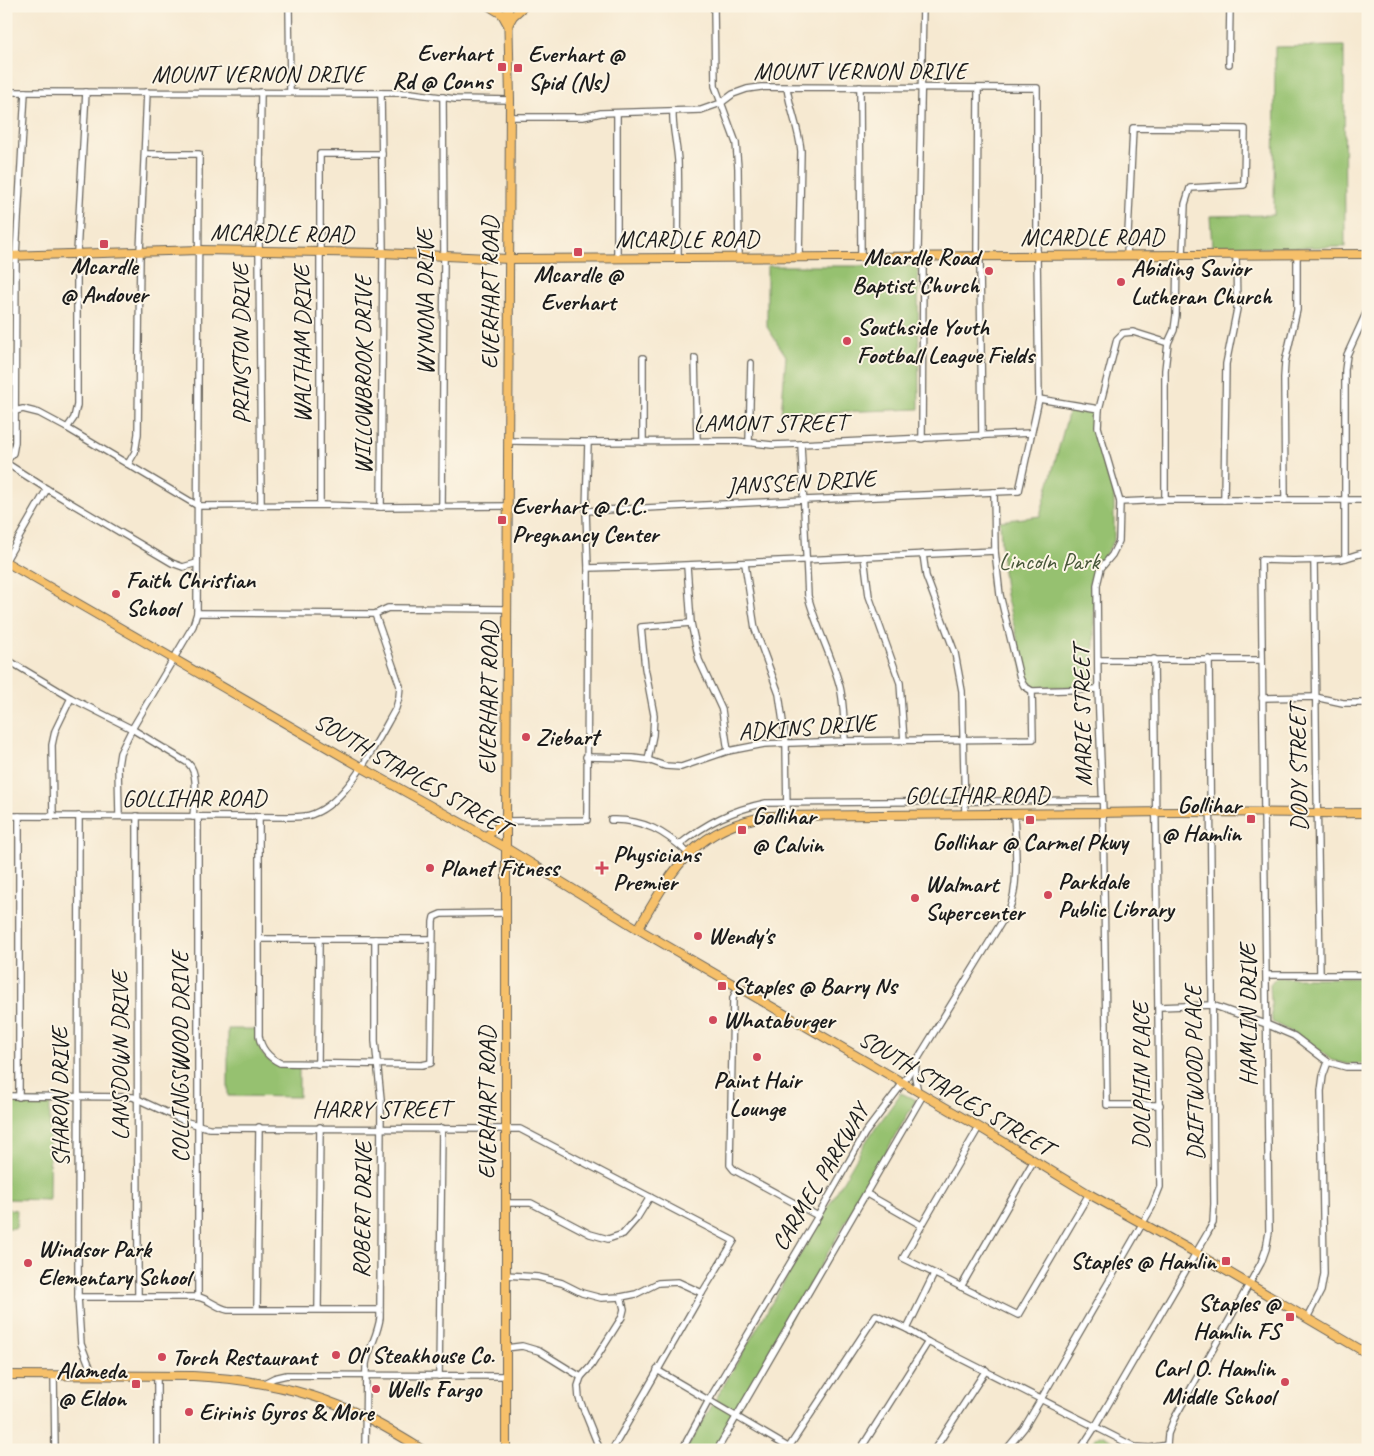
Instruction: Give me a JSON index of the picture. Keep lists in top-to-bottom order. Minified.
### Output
{"streets":{"main road":["MCARDLE ROAD","EVERHART ROAD","SOUTH STAPLES STREET","GOLLIHAR ROAD"],"street":["MOUNT VERNON DRIVE","WYNONA DRIVE","PRINSTON DRIVE","WALTHAM DRIVE","WILLOWBROOK DRIVE","LAMONT STREET","JANSSEN DRIVE","MARIE STREET","ADKINS DRIVE","DODY STREET","HAMLIN DRIVE","LANSDOWN DRIVE","COLLINGSWOOD DRIVE","DRIFTWOOD PLACE","DOLPHIN PLACE","SHARON DRIVE","HARRY STREET","CARMEL PARKWAY","ROBERT DRIVE"]},"crossings":[["MOUNT VERNON DRIVE","MCARDLE ROAD"],["MOUNT VERNON DRIVE","EVERHART ROAD"],["MOUNT VERNON DRIVE","WYNONA DRIVE"],["MOUNT VERNON DRIVE","PRINSTON DRIVE"],["MOUNT VERNON DRIVE","WILLOWBROOK DRIVE"],["MCARDLE ROAD","EVERHART ROAD"],["MCARDLE ROAD","WYNONA DRIVE"],["MCARDLE ROAD","PRINSTON DRIVE"],["MCARDLE ROAD","WALTHAM DRIVE"],["MCARDLE ROAD","WILLOWBROOK DRIVE"],["EVERHART ROAD","LAMONT STREET"],["EVERHART ROAD","SOUTH STAPLES STREET"],["EVERHART ROAD","HARRY STREET"],["WALTHAM DRIVE","WILLOWBROOK DRIVE"],["LAMONT STREET","JANSSEN DRIVE"],["MARIE STREET","GOLLIHAR ROAD"],["MARIE STREET","DOLPHIN PLACE"],["DODY STREET","GOLLIHAR ROAD"],["DODY STREET","HAMLIN DRIVE"],["SOUTH STAPLES STREET","GOLLIHAR ROAD"],["SOUTH STAPLES STREET","HAMLIN DRIVE"],["SOUTH STAPLES STREET","DRIFTWOOD PLACE"],["SOUTH STAPLES STREET","DOLPHIN PLACE"],["SOUTH STAPLES STREET","CARMEL PARKWAY"],["GOLLIHAR ROAD","HAMLIN DRIVE"],["GOLLIHAR ROAD","LANSDOWN DRIVE"],["GOLLIHAR ROAD","COLLINGSWOOD DRIVE"],["GOLLIHAR ROAD","DRIFTWOOD PLACE"],["GOLLIHAR ROAD","DOLPHIN PLACE"],["GOLLIHAR ROAD","SHARON DRIVE"],["GOLLIHAR ROAD","CARMEL PARKWAY"],["LANSDOWN DRIVE","HARRY STREET"],["COLLINGSWOOD DRIVE","HARRY STREET"],["SHARON DRIVE","HARRY STREET"],["HARRY STREET","ROBERT DRIVE"]],"parks":["Lincoln Park"],"places":{"transit":["Everhart Rd @ Conns","Everhart @ Spid (Ns)","Mcardle @ Andover","Mcardle @ Everhart","Everhart @ C.C. Pregnancy Center","Gollihar @ Hamlin","Gollihar @ Carmel Pkwy","Gollihar @ Calvin","Staples @ Barry Ns","Staples @ Hamlin","Staples @ Hamlin FS","Alameda @ Eldon"],"other":["Mcardle Road Baptist Church","Abiding Savior Lutheran Church","Southside Youth Football League Fields","Faith Christian School","Ziebart","Planet Fitness","Parkdale Public Library","Walmart Supercenter","Wendy's","Whataburger","Paint Hair Lounge","Windsor Park Elementary School","Ol' Steakhouse Co.","Torch Restaurant","Carl O. Hamlin Middle School","Wells Fargo","Eirinis Gyros & More"],"health":["Physicians Premier"]}}
